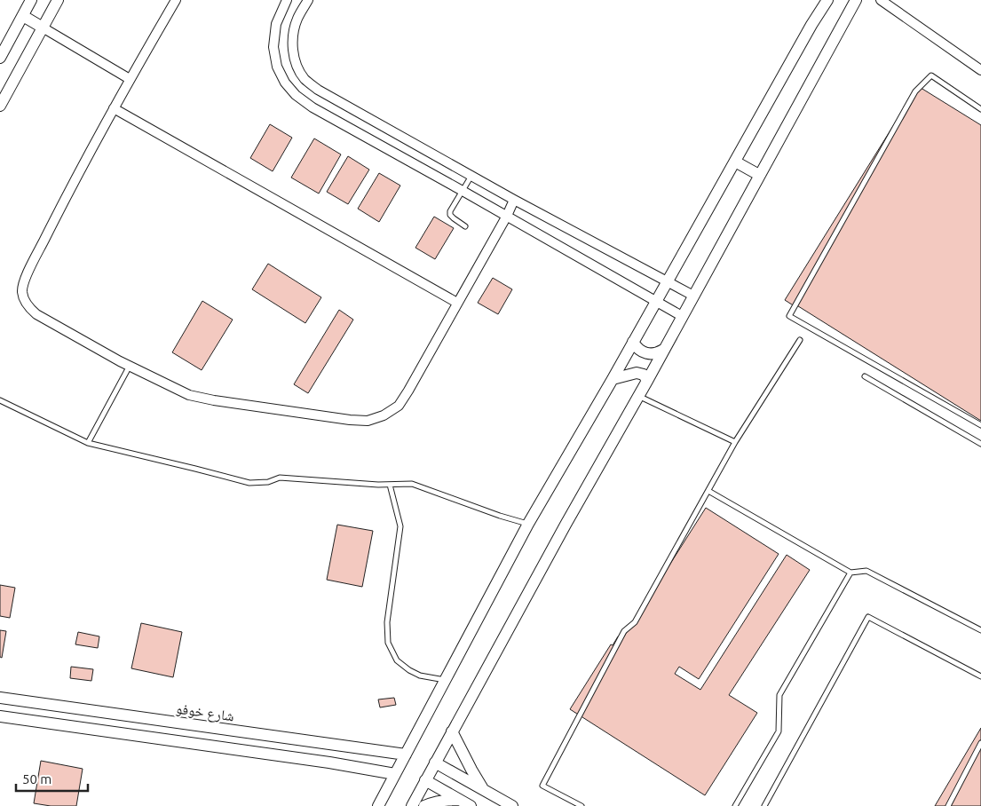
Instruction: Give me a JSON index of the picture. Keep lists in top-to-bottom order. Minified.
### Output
{"streets":{"street":["شارع خوفو"]},"scale_bar":"50 m"}
